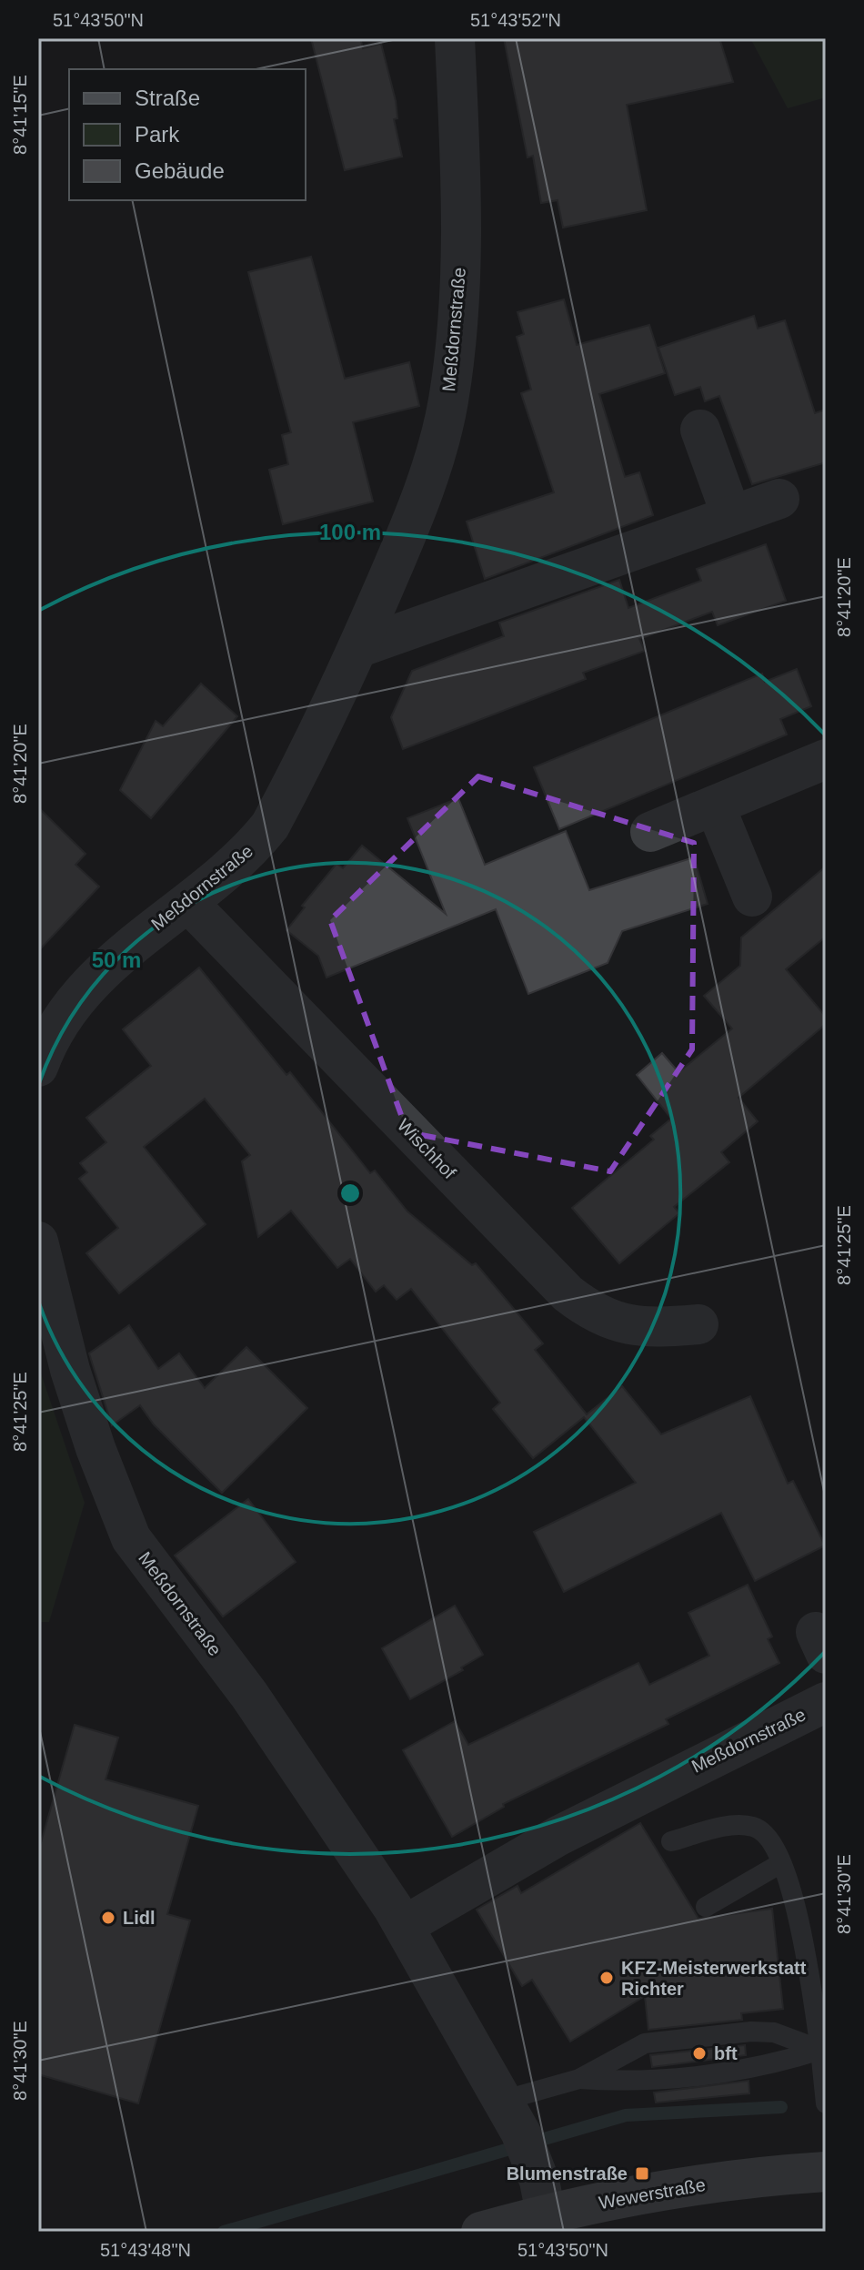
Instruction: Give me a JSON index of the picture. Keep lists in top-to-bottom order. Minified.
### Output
{"streets":{"main road":["Wewerstraße"],"street":["Meßdornstraße","Wischhof"]},"crossings":[["Meßdornstraße","Wischhof"],["Meßdornstraße","Wewerstraße"]],"places":{"other":["Lidl","KFZ-Meisterwerkstatt Richter","bft"],"transit":["Blumenstraße"]},"legend":["Straße","Park","Gebäude"],"coordinates":["51°43'50\"N","51°43'52\"N","8°41'15\"E","8°41'20\"E","8°41'25\"E","8°41'30\"E","51°43'48\"N"],"rings":["100 m","50 m"]}
